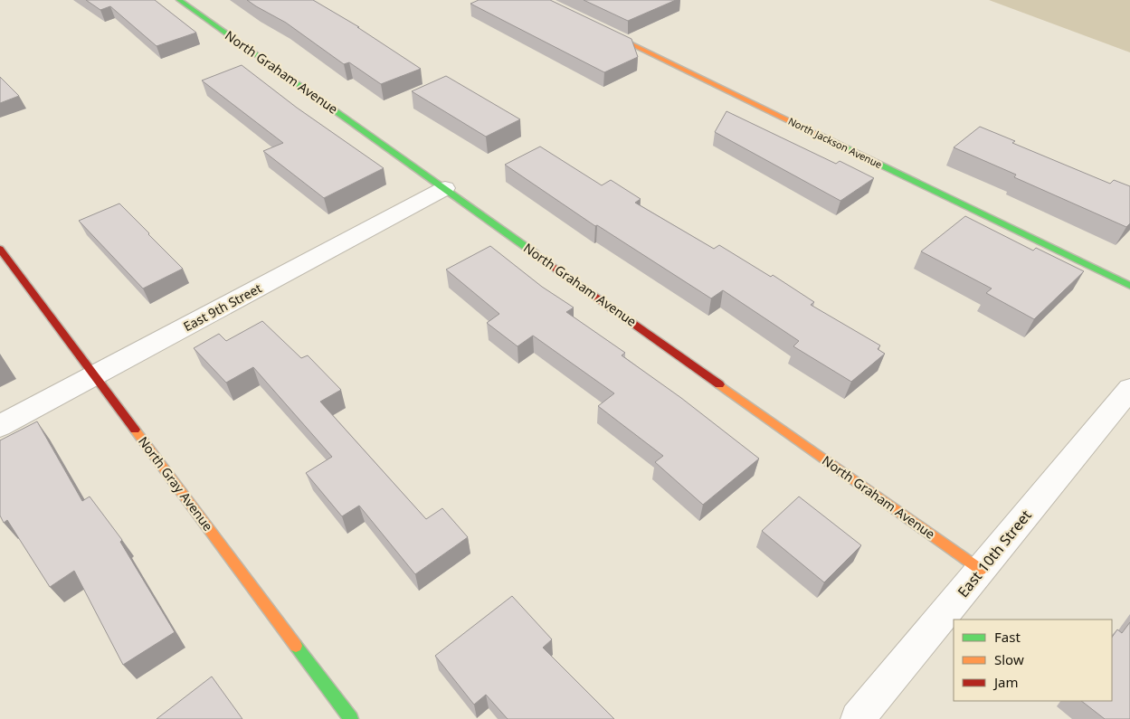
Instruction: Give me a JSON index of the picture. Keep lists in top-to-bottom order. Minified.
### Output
{"streets":{"street":["North Graham Avenue","North Jackson Avenue","East 9th Street","North Gray Avenue","East 10th Street"]},"crossings":[["North Graham Avenue","East 9th Street"],["North Graham Avenue","East 10th Street"],["East 9th Street","North Gray Avenue"]],"legend":["Fast","Slow","Jam"]}
